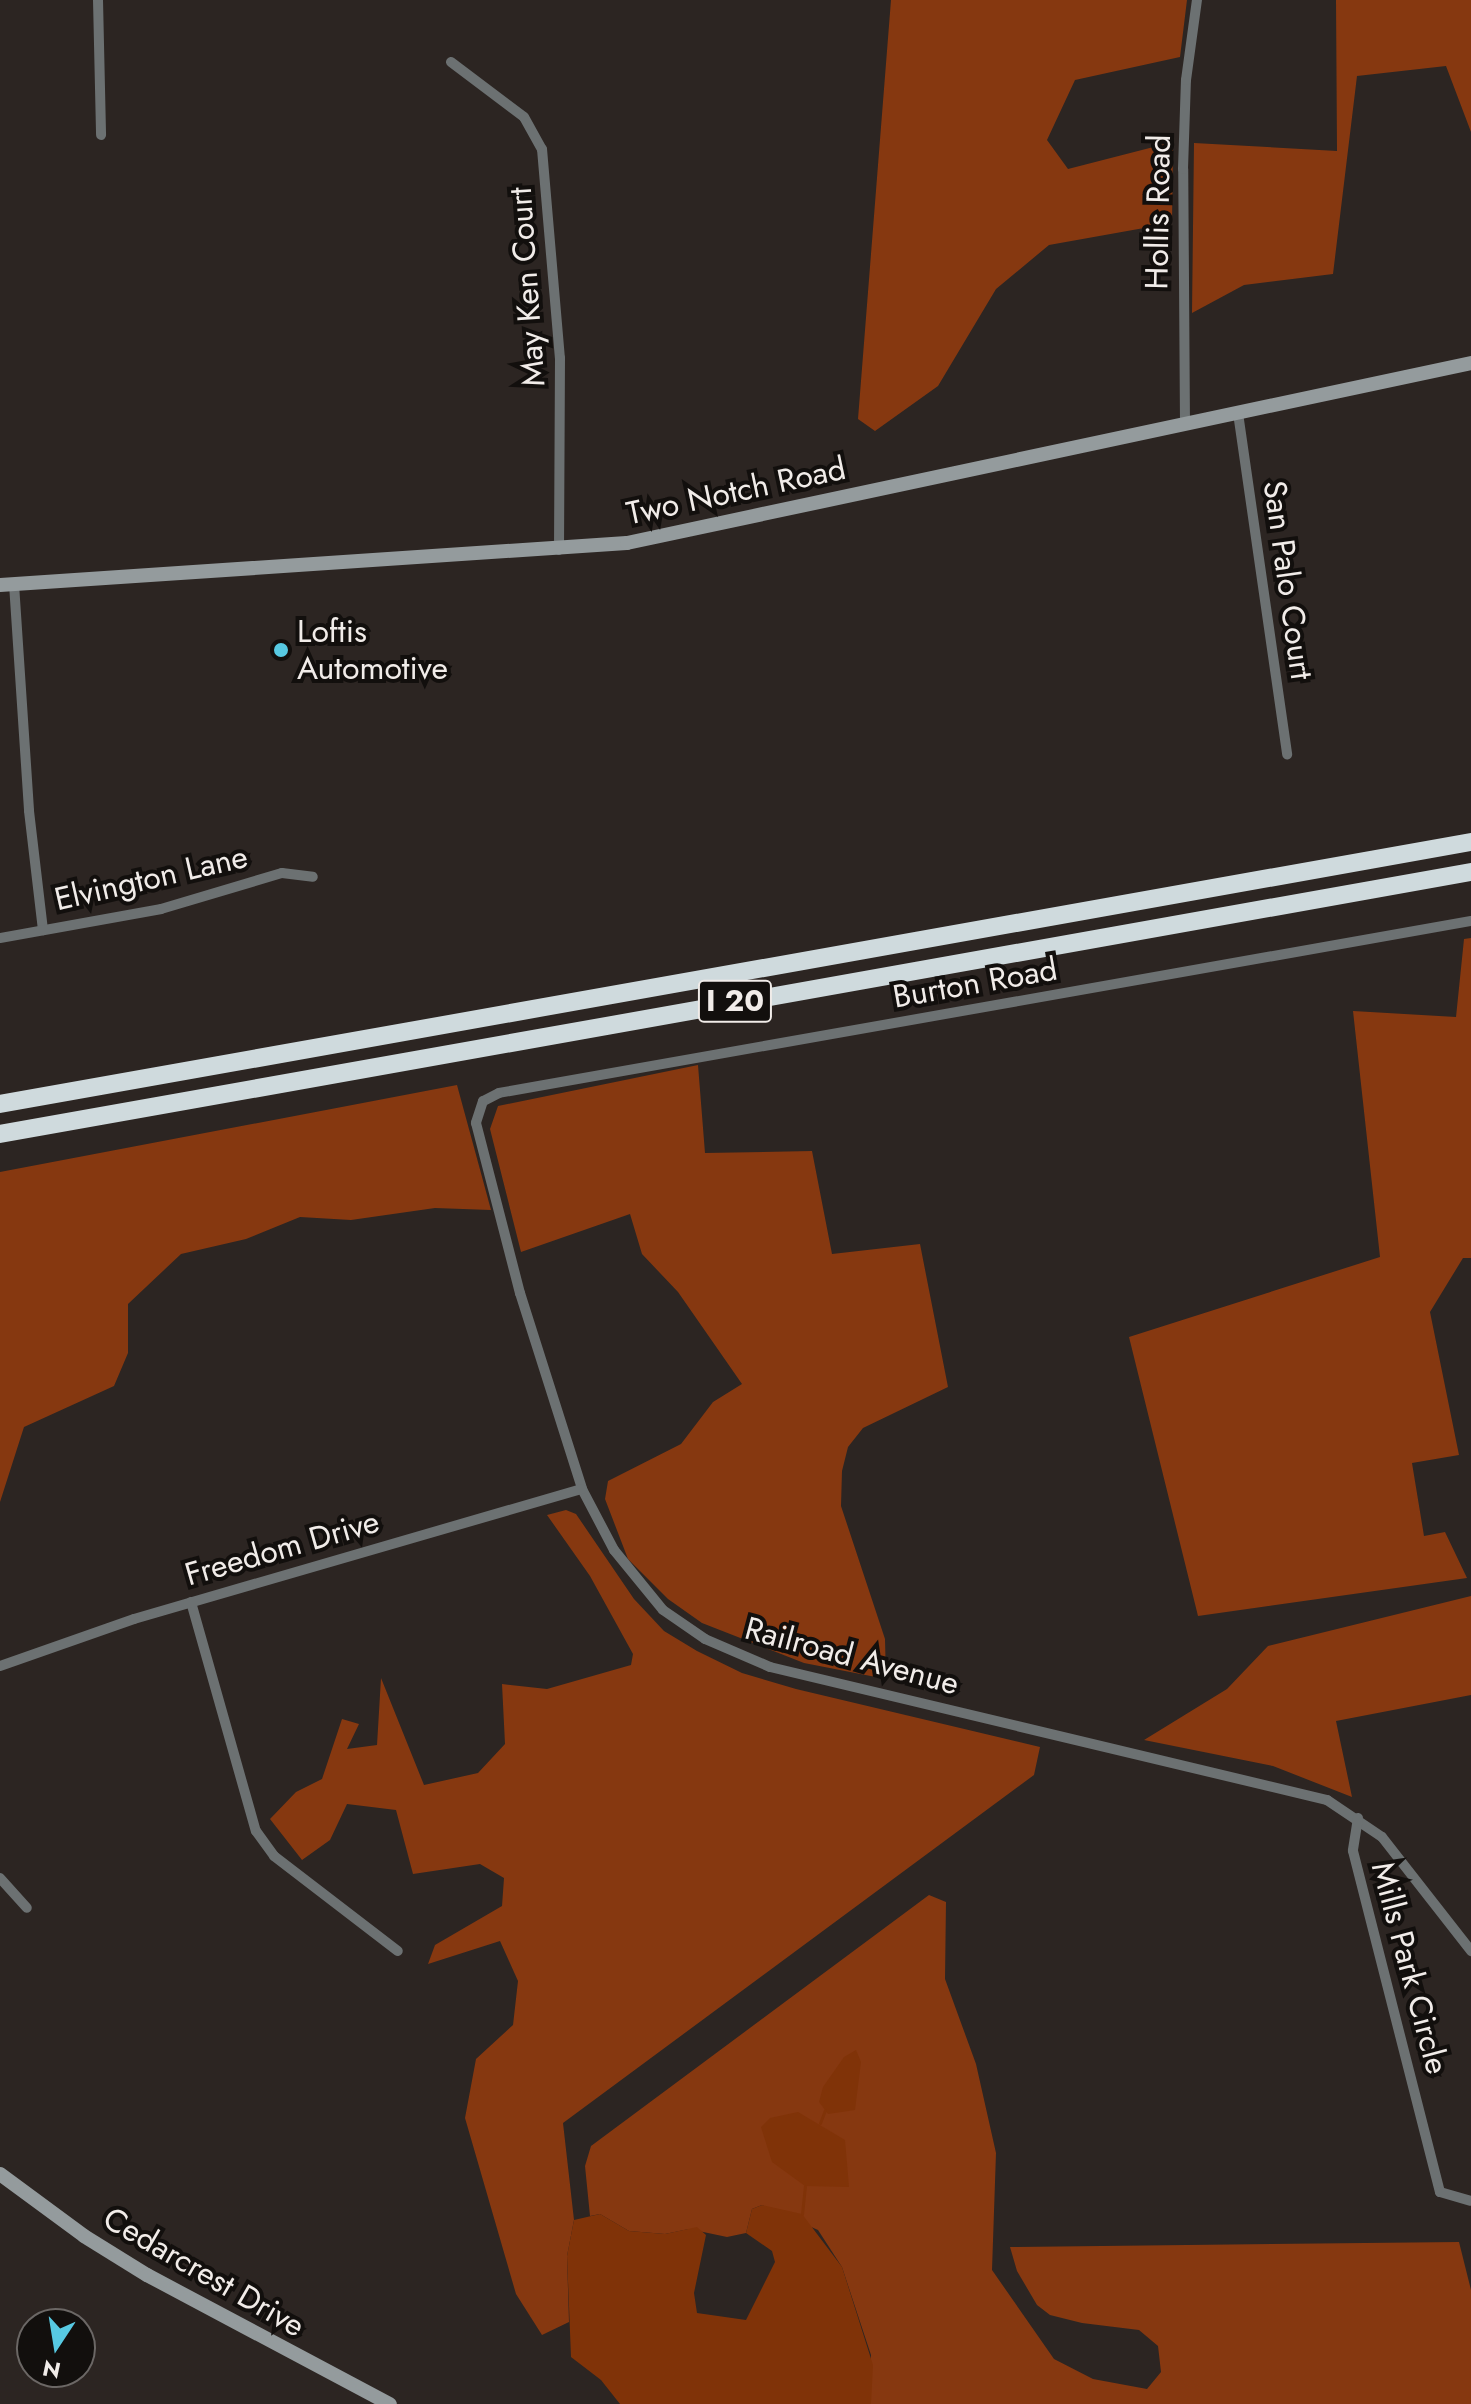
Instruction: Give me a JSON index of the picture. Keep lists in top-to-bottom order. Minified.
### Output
{"streets":{"highway":["I 20"],"street":["Hollis Road","May Ken Court","Two Notch Road","San Palo Court","Elvington Lane","Burton Road","Freedom Drive","Railroad Avenue","Mills Park Circle","Cedarcrest Drive"]},"crossings":[["Hollis Road","Two Notch Road"],["May Ken Court","Two Notch Road"],["Two Notch Road","San Palo Court"],["Burton Road","Railroad Avenue"],["Freedom Drive","Railroad Avenue"],["Railroad Avenue","Mills Park Circle"]],"places":["Loftis Automotive"],"north":"bottom"}
